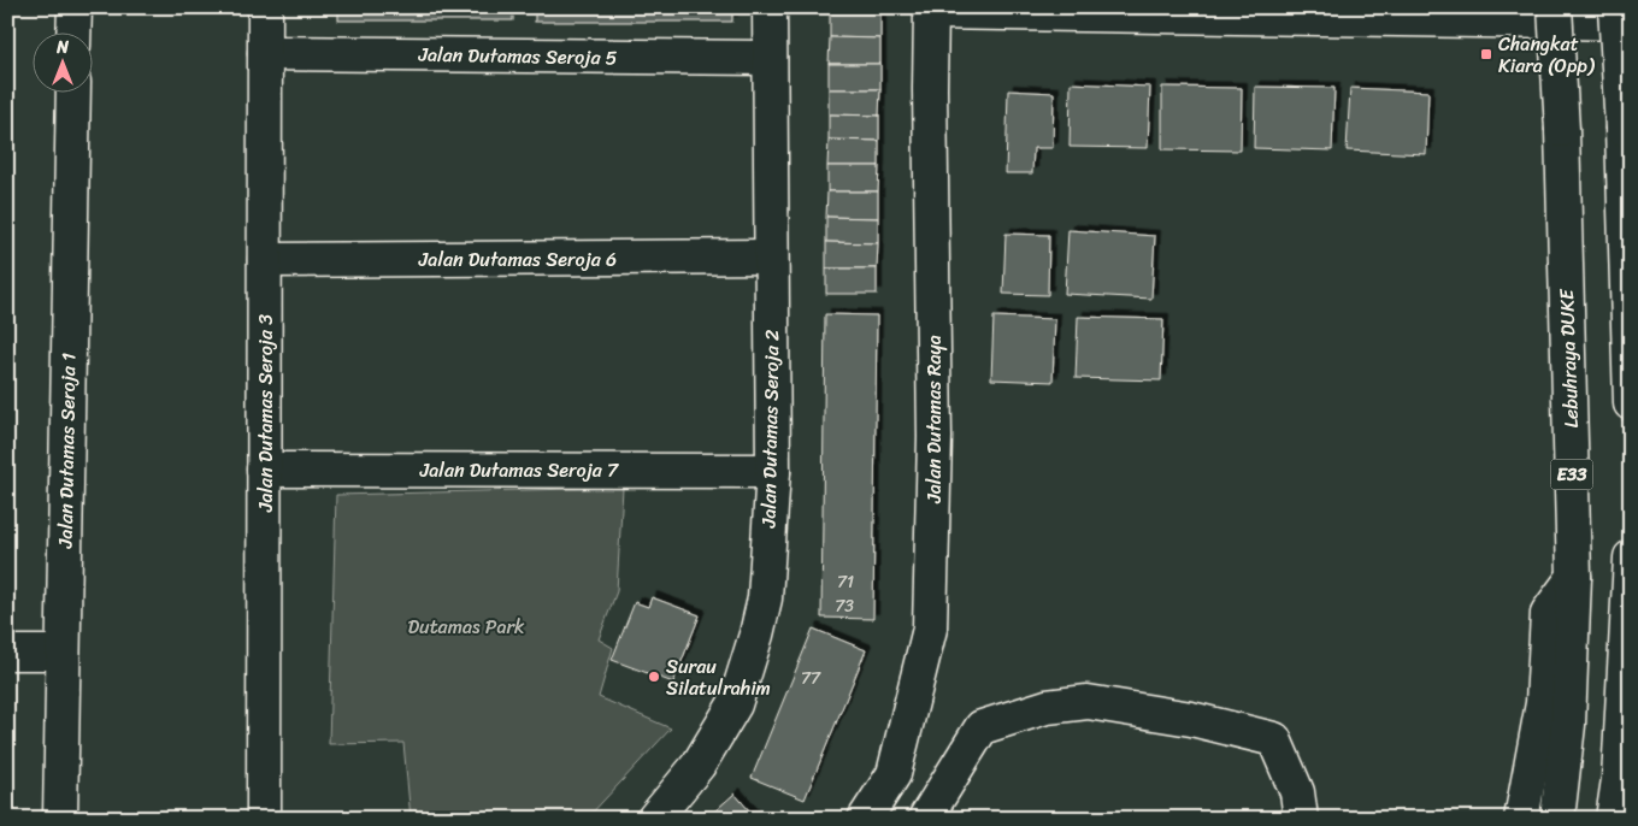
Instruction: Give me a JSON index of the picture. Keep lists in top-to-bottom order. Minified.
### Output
{"streets":{"main road":["Jalan Dutamas Seroja 5","Jalan Dutamas Seroja 6","Lebuhraya DUKE","Jalan Dutamas Seroja 3","Jalan Dutamas Raya","Jalan Dutamas Seroja 2","Jalan Dutamas Seroja 1","Jalan Dutamas Seroja 7","E33"]},"crossings":[["Jalan Dutamas Seroja 5","Jalan Dutamas Seroja 3"],["Jalan Dutamas Seroja 5","Jalan Dutamas Seroja 2"],["Jalan Dutamas Seroja 6","Jalan Dutamas Seroja 3"],["Jalan Dutamas Seroja 6","Jalan Dutamas Seroja 2"],["Jalan Dutamas Seroja 3","Jalan Dutamas Seroja 7"],["Jalan Dutamas Seroja 2","Jalan Dutamas Seroja 7"]],"parks":["Dutamas Park"],"places":{"transit":["Changkat Kiara (Opp)"],"other":["Surau Silatulrahim"]},"house_numbers":["71","73","77"],"north":"top"}
